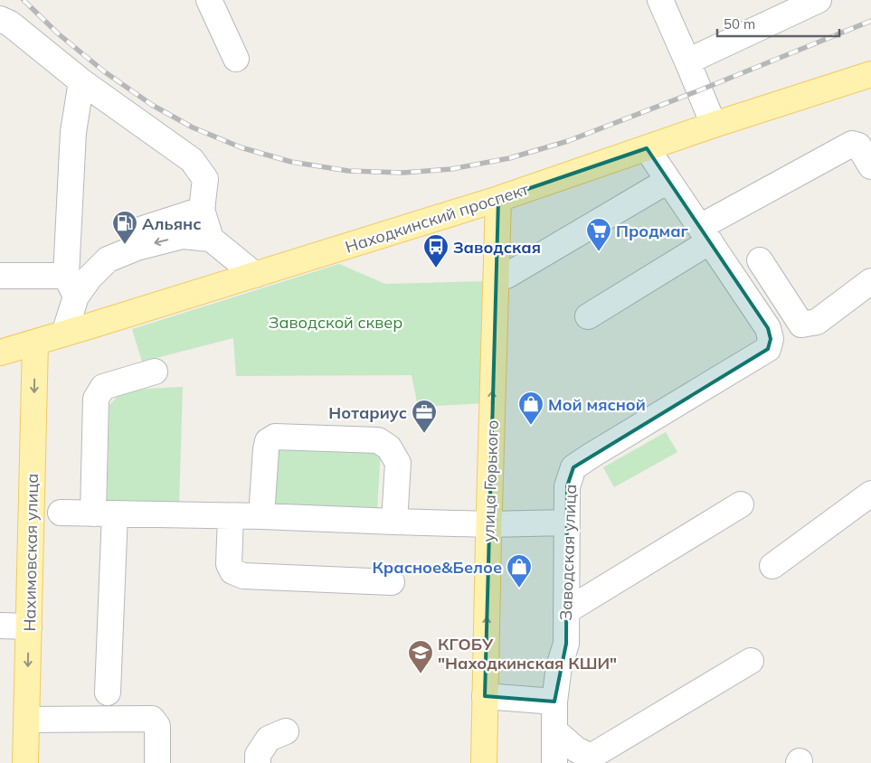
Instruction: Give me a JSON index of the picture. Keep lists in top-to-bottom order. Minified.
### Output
{"streets":{"main road":["Находкинский проспект","улица Горького","Нахимовская улица"],"street":["Заводская улица"]},"crossings":[["Находкинский проспект","улица Горького"],["Находкинский проспект","Нахимовская улица"]],"one_way":["улица Горького","Нахимовская улица"],"parks":["Заводской сквер"],"places":{"fuel station":["Альянс"],"supermarket":["Продмаг"],"bus stop":["Заводская"],"shop":["Мой мясной","Красное&Белое"],"office":["Нотариус"],"school or university":["КГОБУ \"Находкинская КШИ\""]},"scale_bar":"50 m"}
